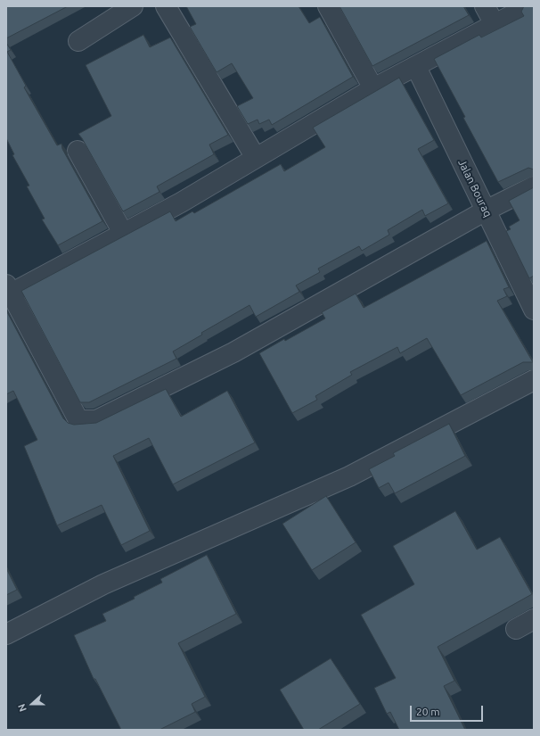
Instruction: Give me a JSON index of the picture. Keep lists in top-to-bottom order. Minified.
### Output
{"streets":{"street":["Jalan Bouraq"]},"scale_bar":"20 m","north":"left"}
